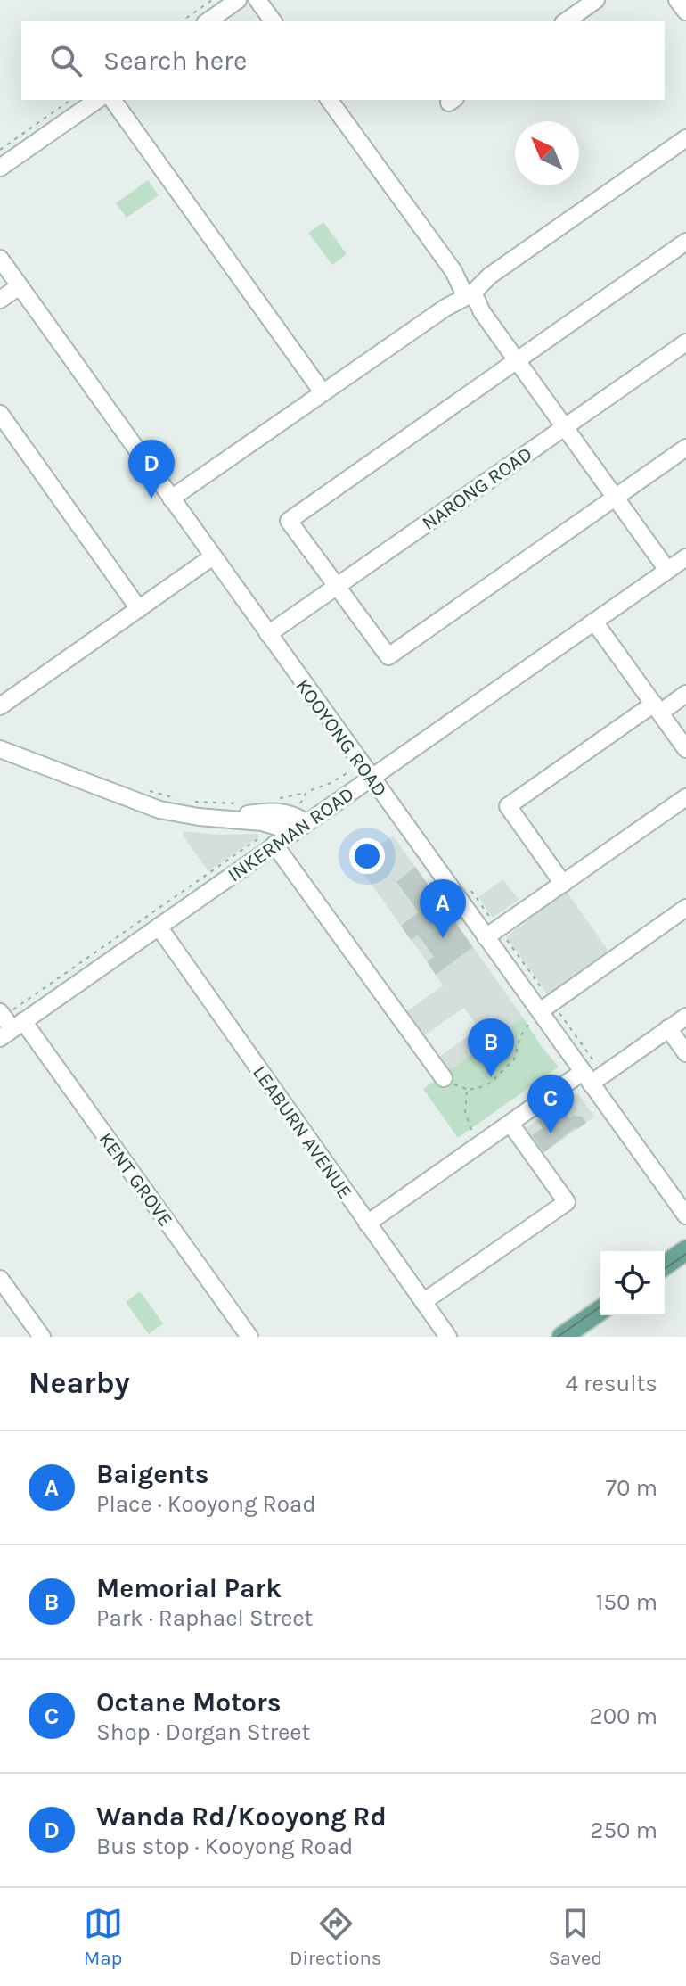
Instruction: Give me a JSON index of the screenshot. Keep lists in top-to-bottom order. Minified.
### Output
{"streets":{"street":["NARONG ROAD","KOOYONG ROAD","INKERMAN ROAD","LEABURN AVENUE","KENT GROVE"]},"crossings":[["NARONG ROAD","KOOYONG ROAD"],["KOOYONG ROAD","INKERMAN ROAD"],["INKERMAN ROAD","LEABURN AVENUE"],["INKERMAN ROAD","KENT GROVE"]],"north":"top left","page":{"search":"Search here","pins":["D","A","B","C"],"heading":["Nearby","4 results"],"list":[{"mark":"A","name":"Baigents","note":"Place · Kooyong Road","value":"70 m"},{"mark":"B","name":"Memorial Park","note":"Park · Raphael Street","value":"150 m"},{"mark":"C","name":"Octane Motors","note":"Shop · Dorgan Street","value":"200 m"},{"mark":"D","name":"Wanda Rd/Kooyong Rd","note":"Bus stop · Kooyong Road","value":"250 m"}],"nav":["Map","Directions","Saved"]}}
